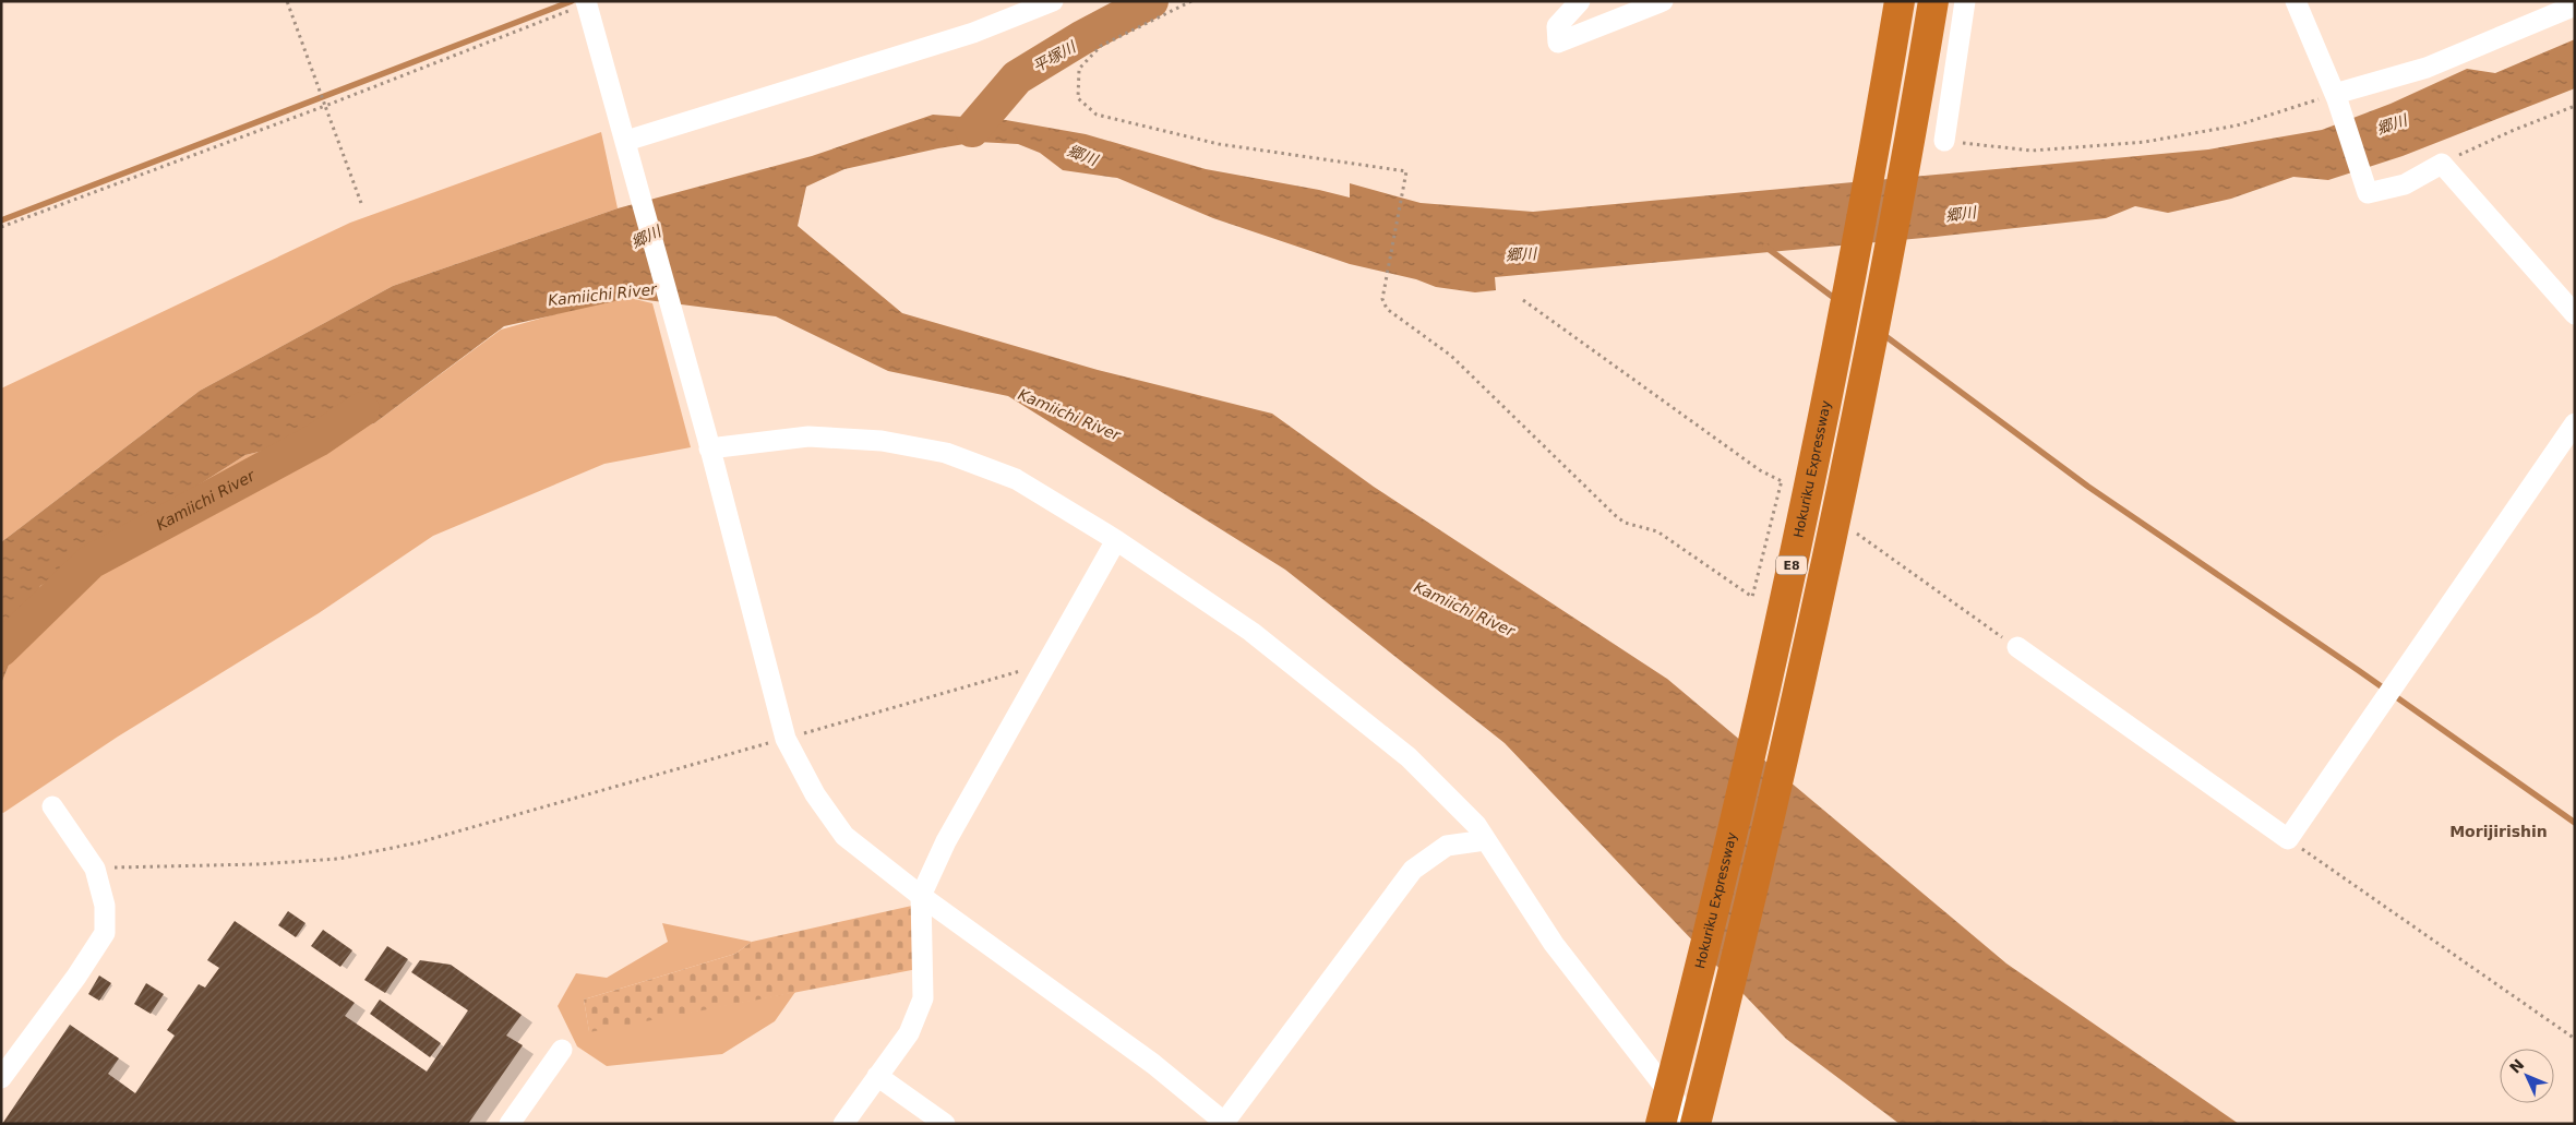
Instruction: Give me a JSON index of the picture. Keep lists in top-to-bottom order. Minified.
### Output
{"streets":{"highway":["Hokuriku Expressway","E8"]},"districts":["Morijirishin"],"water":["平塚川","郷川","Kamiichi River"],"north":"top left"}
